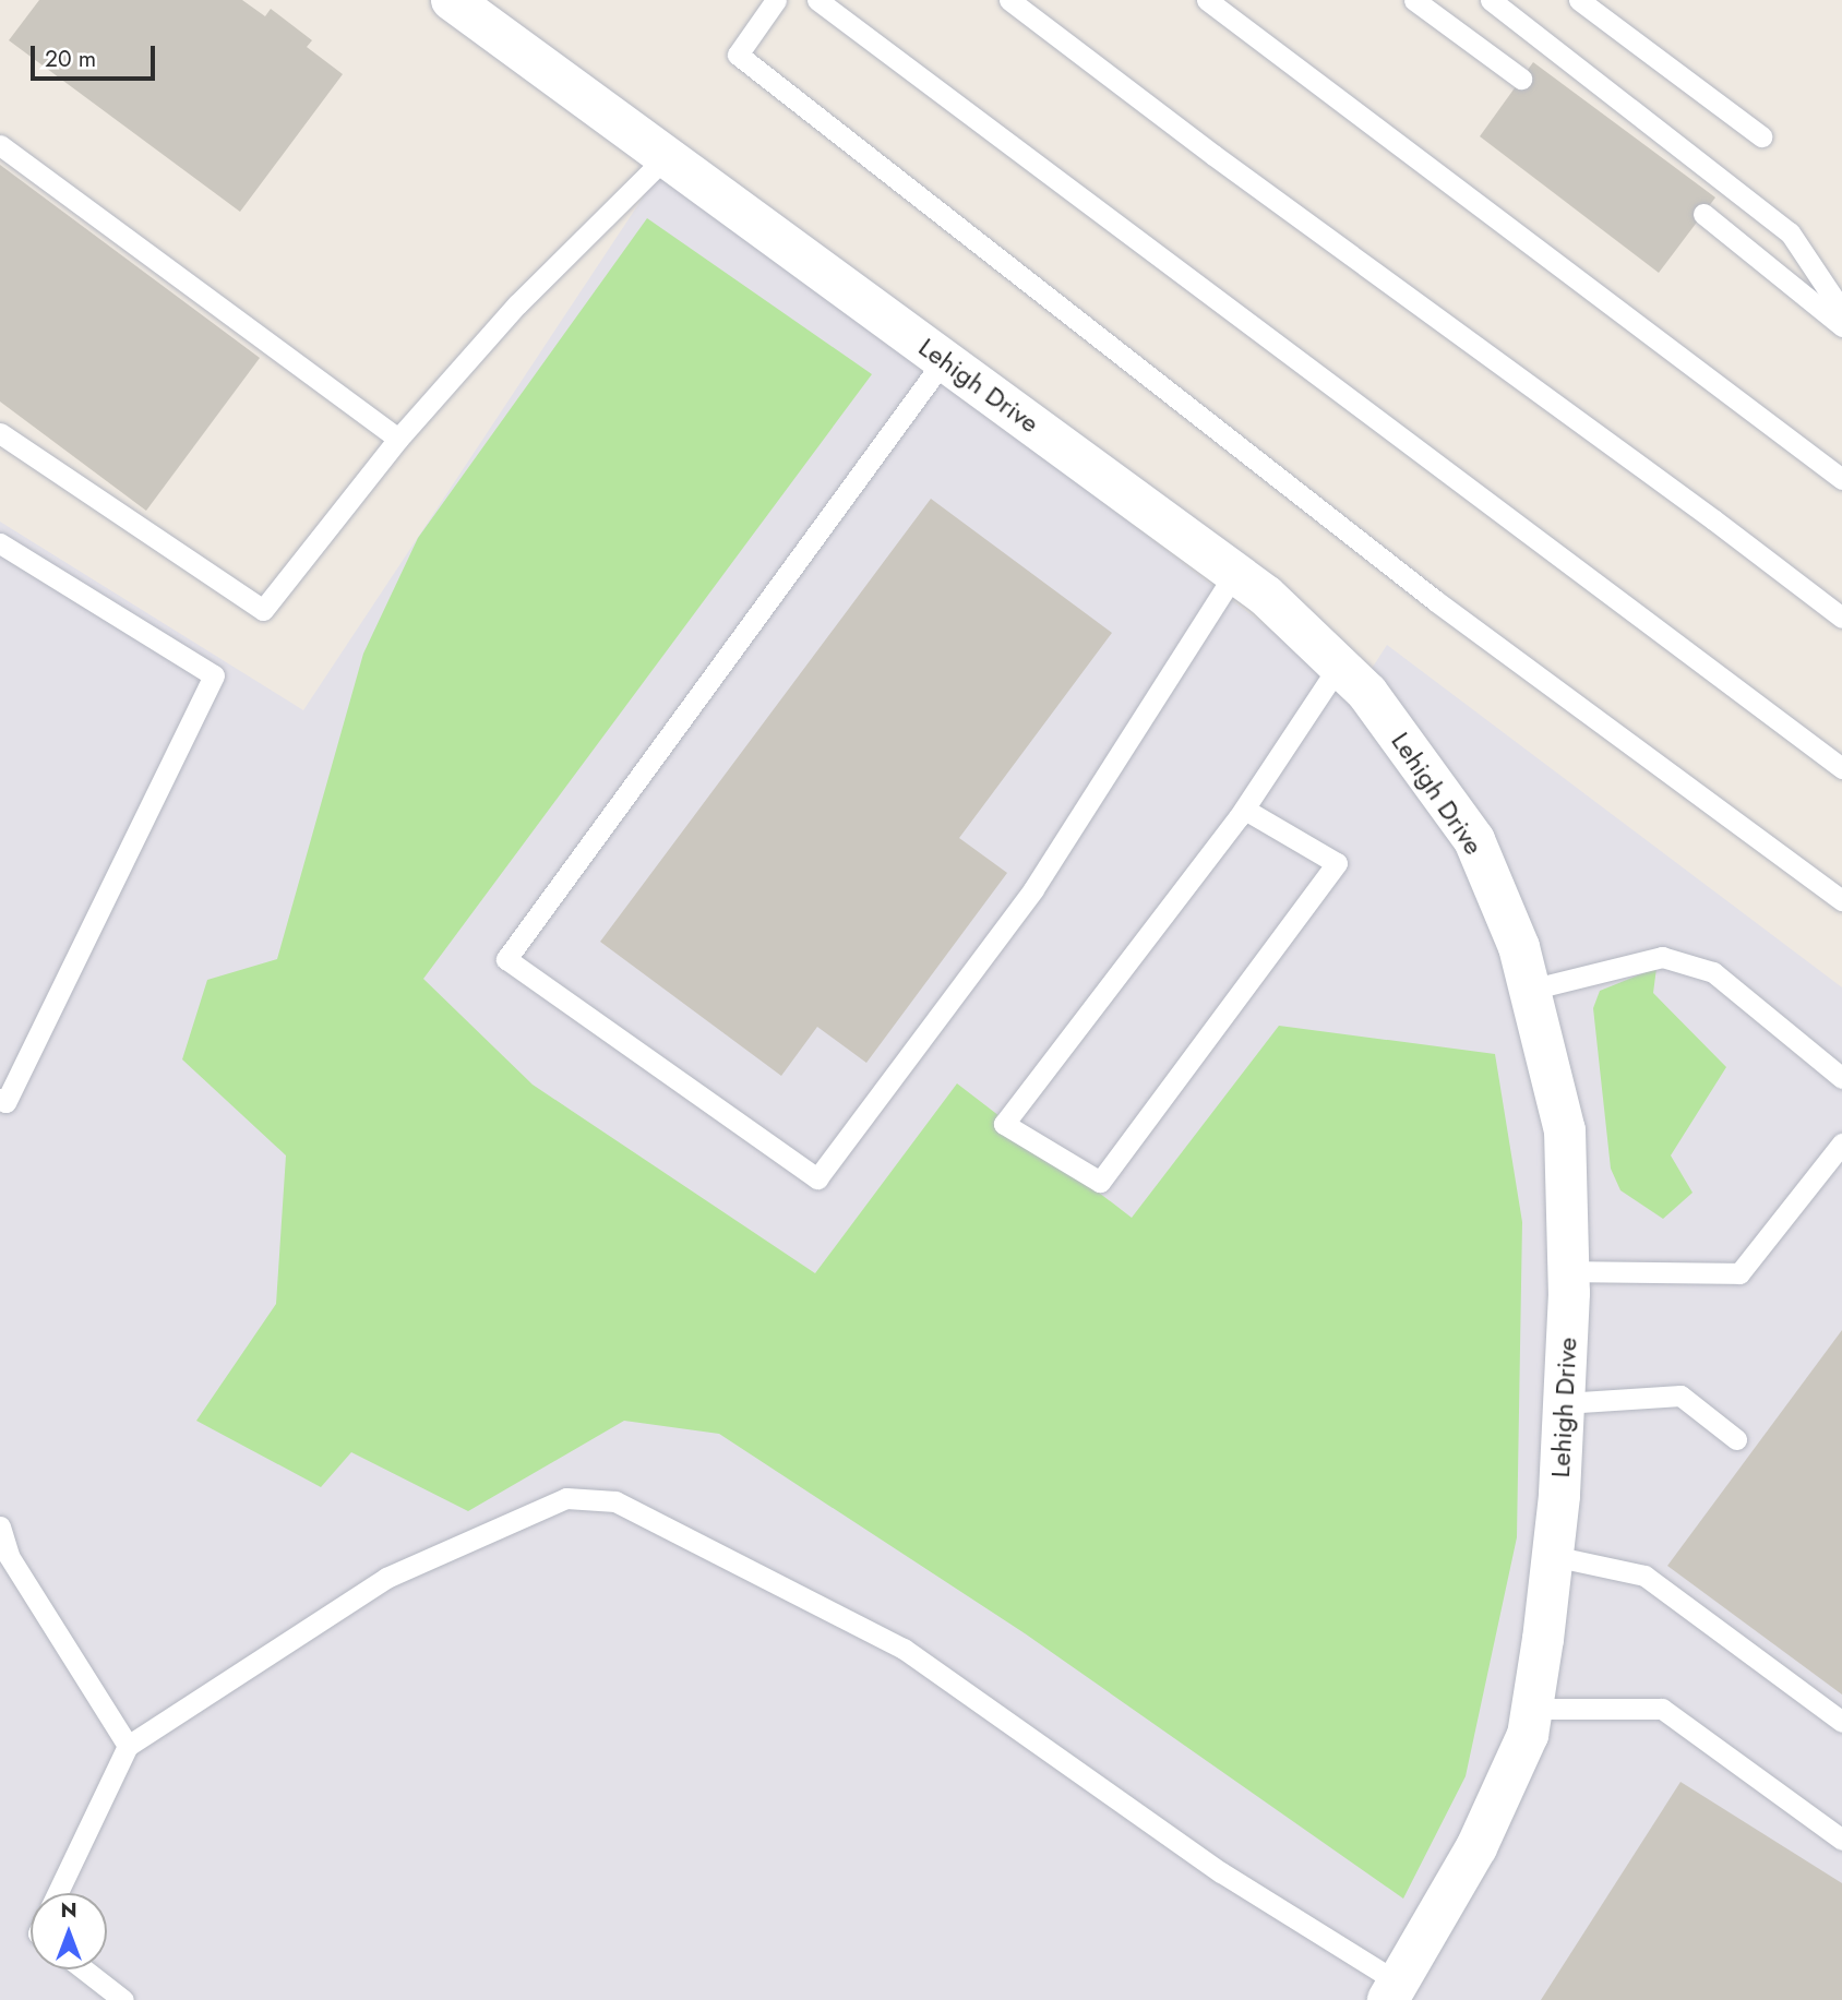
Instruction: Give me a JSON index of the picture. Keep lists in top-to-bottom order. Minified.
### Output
{"streets":{"street":["Lehigh Drive"]},"scale_bar":"20 m","north":"top"}
